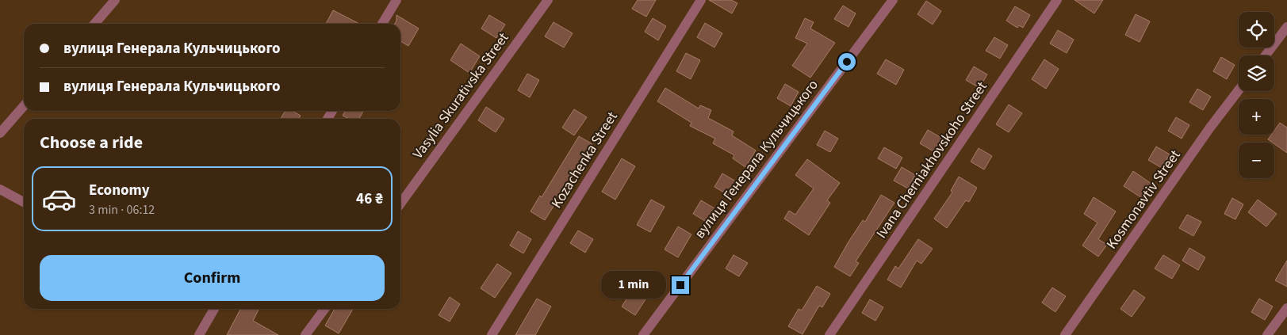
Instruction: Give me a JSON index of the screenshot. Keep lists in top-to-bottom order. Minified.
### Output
{"streets":{"street":["Vasylia Skurativska Street","вулиця Генерала Кульчицького","Kozachenka Street","Ivana Cherniakhovskoho Street","Kosmonavtiv Street"]},"page":{"map_buttons":["+","−"],"banner":["вулиця Генерала Кульчицького","вулиця Генерала Кульчицького"],"heading":"Choose a ride","list":[{"name":"Economy","note":"3 min · 06:12","value":"46 ₴"}],"buttons":"Confirm","bubble":"1 min"}}
